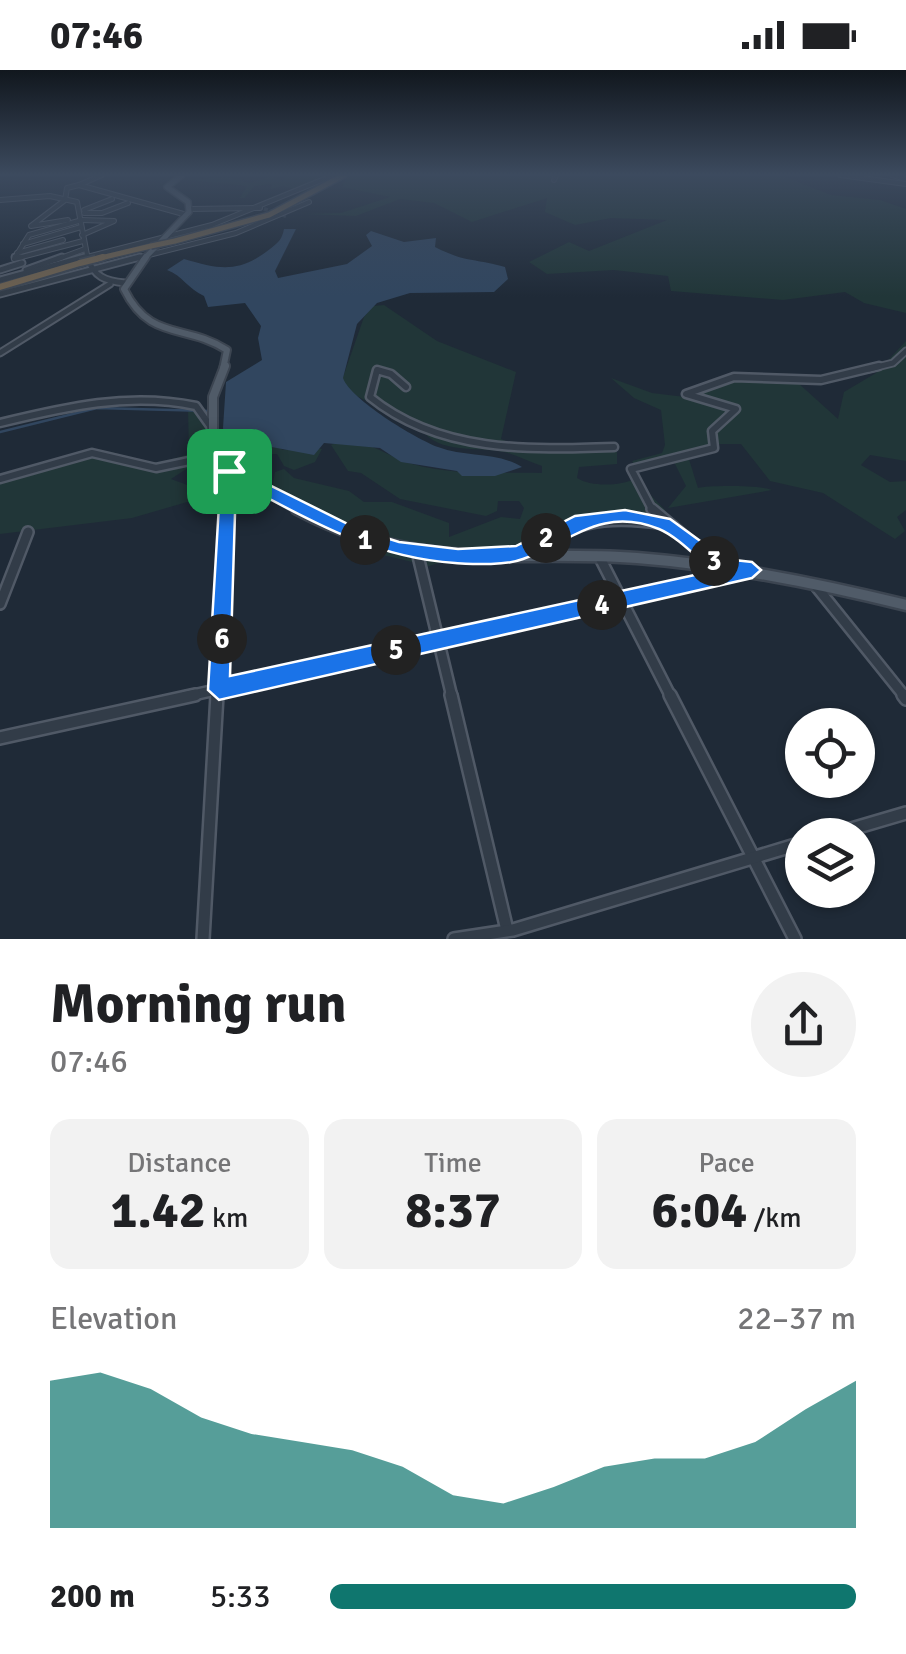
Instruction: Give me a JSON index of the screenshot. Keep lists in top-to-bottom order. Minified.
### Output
{"page":{"status":"07:46","pins":["2","1","3","4","6","5"],"heading":["Morning run","07:46"],"stats":[["Distance","1.42 km"],["Time","8:37"],["Pace","6:04 /km"]],"chart":["Elevation","22–37 m"],"list":[{"name":"200 m","note":"5:33"}]}}
